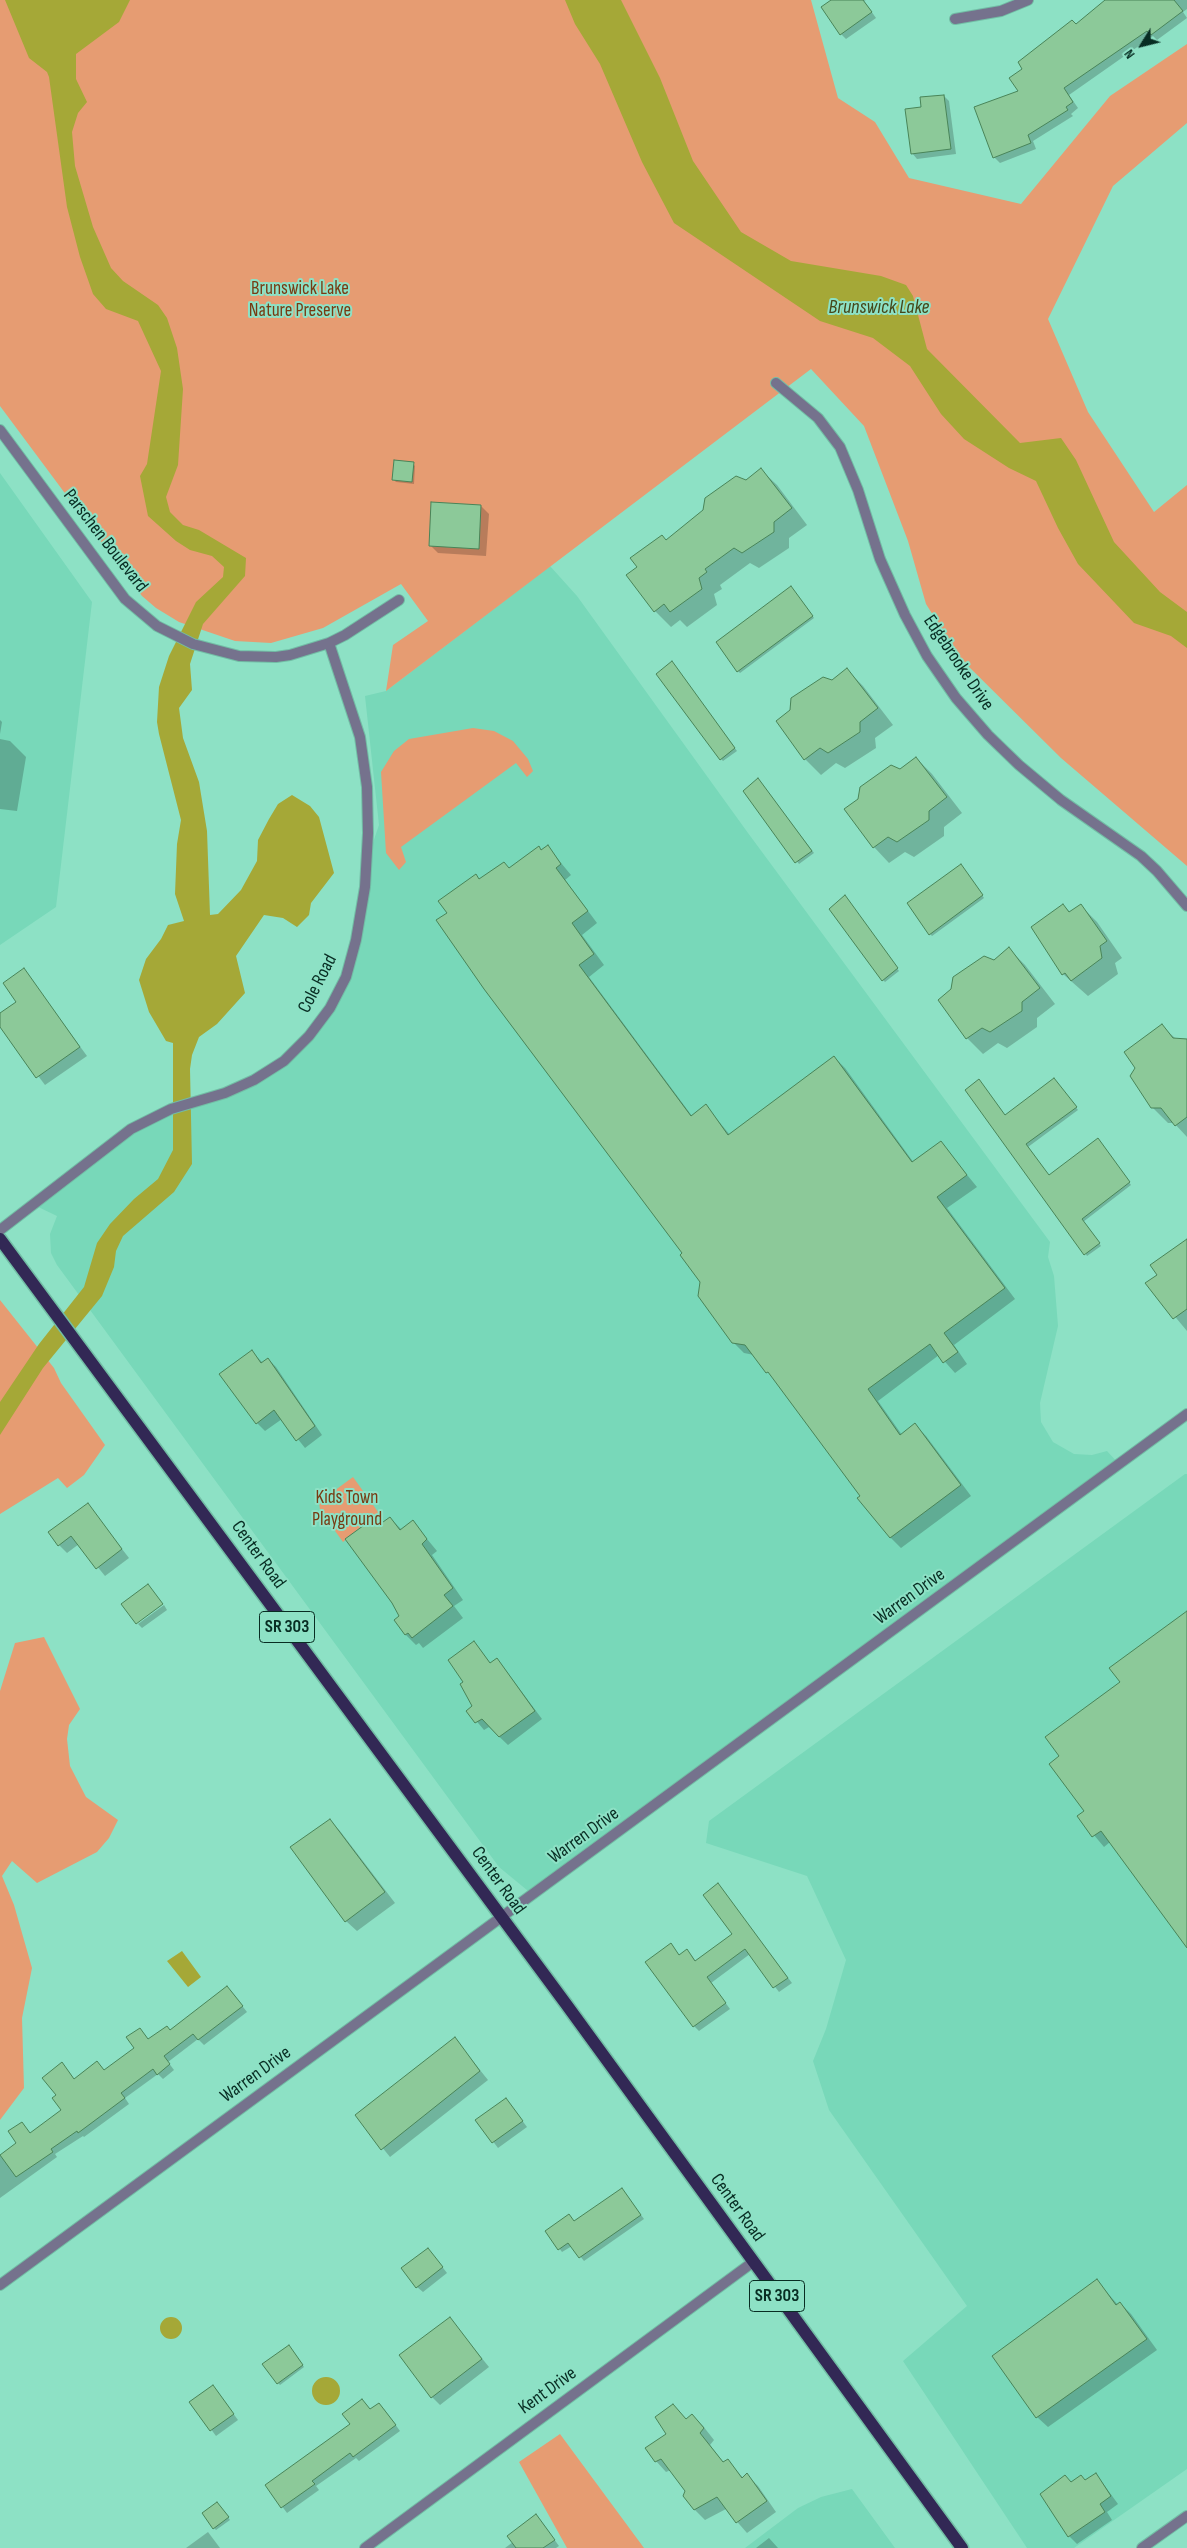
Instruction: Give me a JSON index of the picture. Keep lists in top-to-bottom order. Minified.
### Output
{"streets":{"main road":["Center Road","SR 303"],"street":["Parschen Boulevard","Edgebrooke Drive","Cole Road","Warren Drive","Kent Drive"]},"crossings":[["Parschen Boulevard","Cole Road"],["Center Road","Warren Drive"],["Center Road","Kent Drive"]],"water":["Brunswick Lake"],"parks":["Brunswick Lake Nature Preserve","Kids Town Playground"],"north":"bottom left"}
